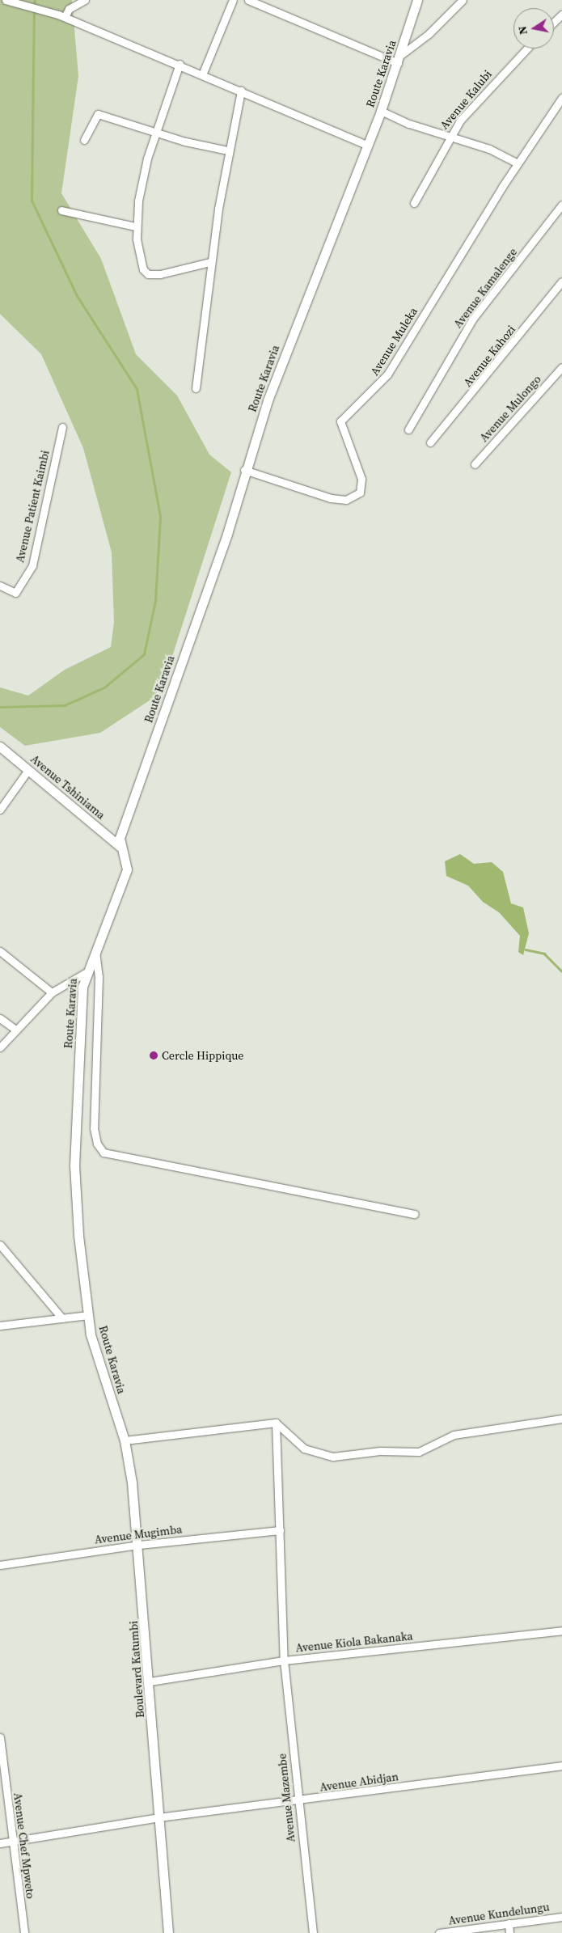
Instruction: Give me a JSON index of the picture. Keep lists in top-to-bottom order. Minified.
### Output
{"streets":{"street":["Route Karavia","Avenue Kalubi","Avenue Kamalenge","Avenue Muleka","Avenue Kahozi","Avenue Mulongo","Avenue Patient Kaimbi","Avenue Tshiniama","Avenue Mugimba","Avenue Kiola Bakanaka","Boulevard Katumbi","Avenue Abidjan","Avenue Mazembe","Avenue Chef Mpweto","Avenue Kundelungu"]},"crossings":[["Route Karavia","Avenue Muleka"],["Route Karavia","Avenue Tshiniama"],["Route Karavia","Boulevard Katumbi"],["Avenue Mugimba","Boulevard Katumbi"],["Avenue Mugimba","Avenue Mazembe"],["Avenue Kiola Bakanaka","Boulevard Katumbi"],["Avenue Kiola Bakanaka","Avenue Mazembe"],["Boulevard Katumbi","Avenue Abidjan"],["Avenue Abidjan","Avenue Mazembe"],["Avenue Abidjan","Avenue Chef Mpweto"]],"places":["Cercle Hippique"],"north":"left"}
